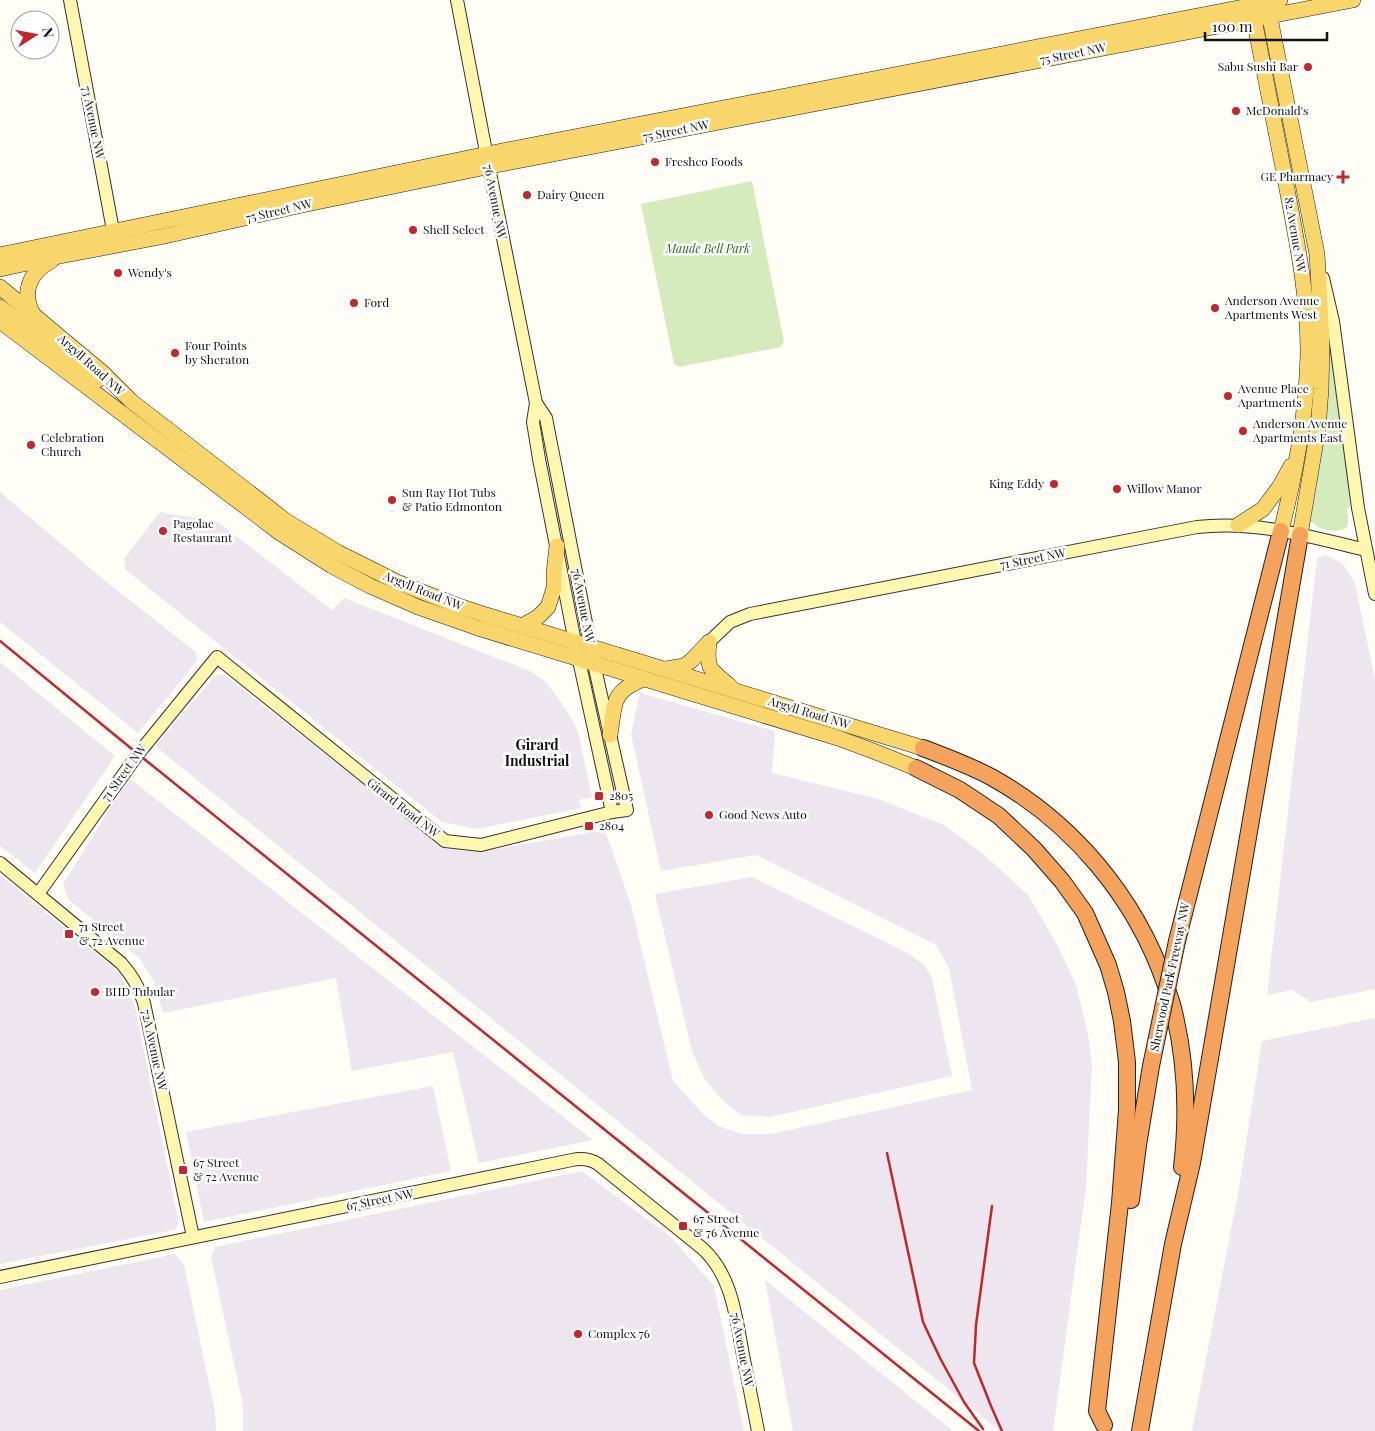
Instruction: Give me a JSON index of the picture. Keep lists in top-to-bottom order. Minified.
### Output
{"streets":{"highway":["Sherwood Park Freeway NW"],"main road":["75 Street NW","82 Avenue NW","Argyll Road NW"],"street":["73 Avenue NW","76 Avenue NW","71 Street NW","Girard Road NW","72A Avenue NW","67 Street NW"]},"crossings":[["75 Street NW","73 Avenue NW"],["75 Street NW","76 Avenue NW"],["75 Street NW","82 Avenue NW"],["76 Avenue NW","Argyll Road NW"],["76 Avenue NW","Girard Road NW"],["76 Avenue NW","67 Street NW"],["82 Avenue NW","71 Street NW"],["82 Avenue NW","Sherwood Park Freeway NW"],["71 Street NW","Girard Road NW"],["71 Street NW","Sherwood Park Freeway NW"],["71 Street NW","72A Avenue NW"],["72A Avenue NW","67 Street NW"]],"districts":["Girard Industrial"],"parks":["Maude Bell Park"],"places":{"other":["Sabu Sushi Bar","McDonald's","Freshco Foods","Dairy Queen","Shell Select","Wendy's","Ford","Anderson Avenue Apartments West","Four Points by Sheraton","Avenue Place Apartments","Anderson Avenue Apartments East","Celebration Church","King Eddy","Willow Manor","Sun Ray Hot Tubs & Patio Edmonton","Pagolac Restaurant","Good News Auto","BHD Tubular","Complex 76"],"health":["GE Pharmacy"],"transit":["2805","2804","71 Street & 72 Avenue","67 Street & 72 Avenue","67 Street & 76 Avenue"]},"scale_bar":"100 m","north":"right"}
